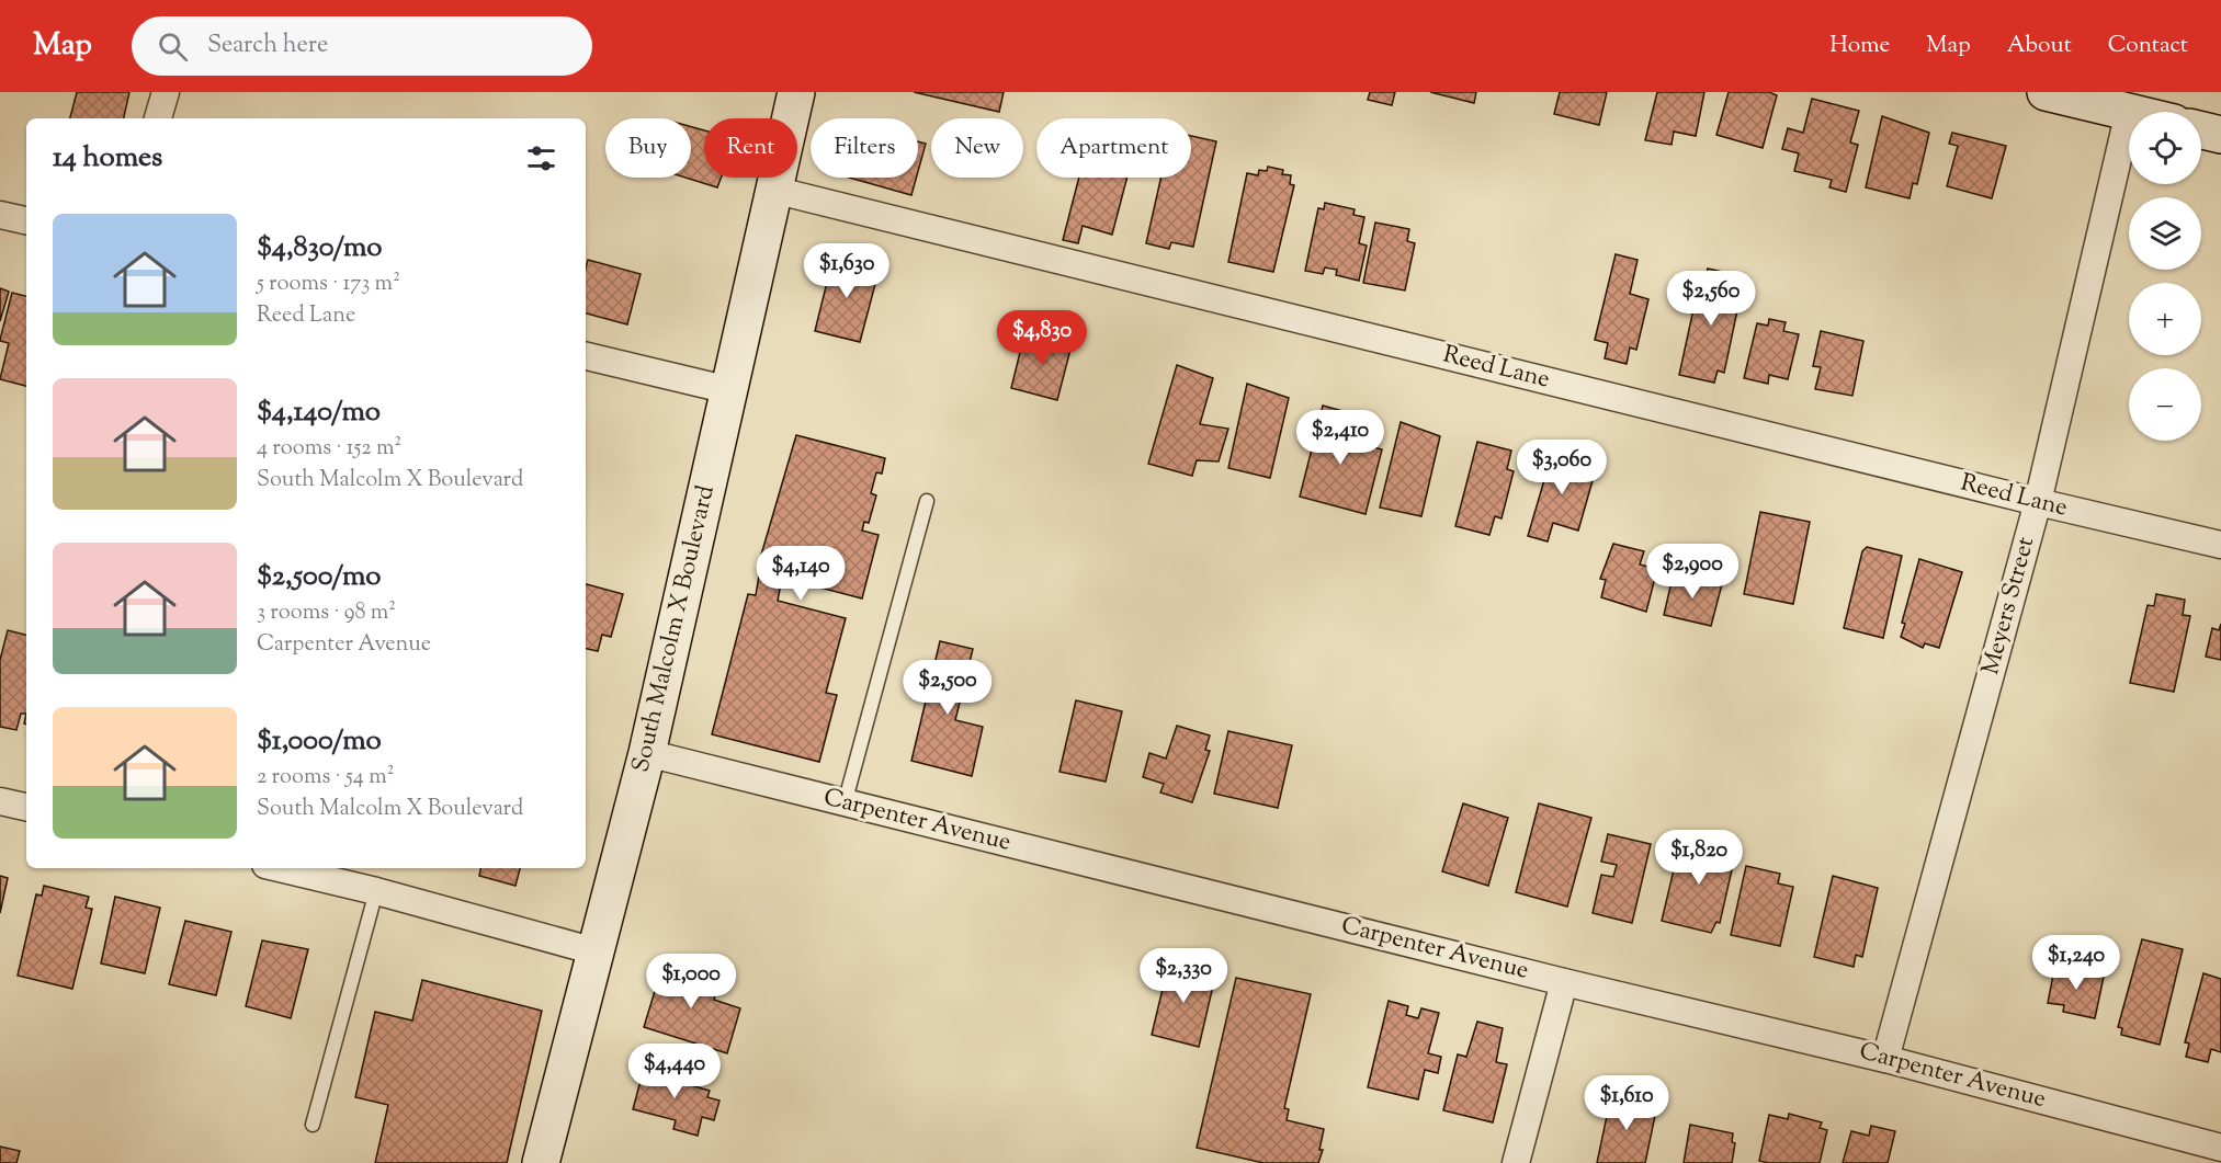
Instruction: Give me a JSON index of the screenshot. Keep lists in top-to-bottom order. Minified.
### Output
{"streets":{"street":["Reed Lane","Meyers Street","South Malcolm X Boulevard","Carpenter Avenue"]},"crossings":[["Reed Lane","Meyers Street"],["Reed Lane","South Malcolm X Boulevard"],["Meyers Street","Carpenter Avenue"],["South Malcolm X Boulevard","Carpenter Avenue"]],"page":{"header":"Map","search":"Search here","nav":["Home","Map","About","Contact"],"map_buttons":["+","−"],"chip":["Buy","Rent","Filters","New","Apartment"],"heading":"14 homes","list":[{"name":"$4,830/mo","note":"5 rooms · 173 m² · Reed Lane"},{"name":"$4,140/mo","note":"4 rooms · 152 m² · South Malcolm X Boulevard"},{"name":"$2,500/mo","note":"3 rooms · 98 m² · Carpenter Avenue"},{"name":"$1,000/mo","note":"2 rooms · 54 m² · South Malcolm X Boulevard"}],"price":["$1,630","$2,560","$4,830","$2,410","$3,060","$2,900","$4,140","$2,500","$1,820","$1,240","$2,330","$1,000","$4,440","$1,610"]}}
